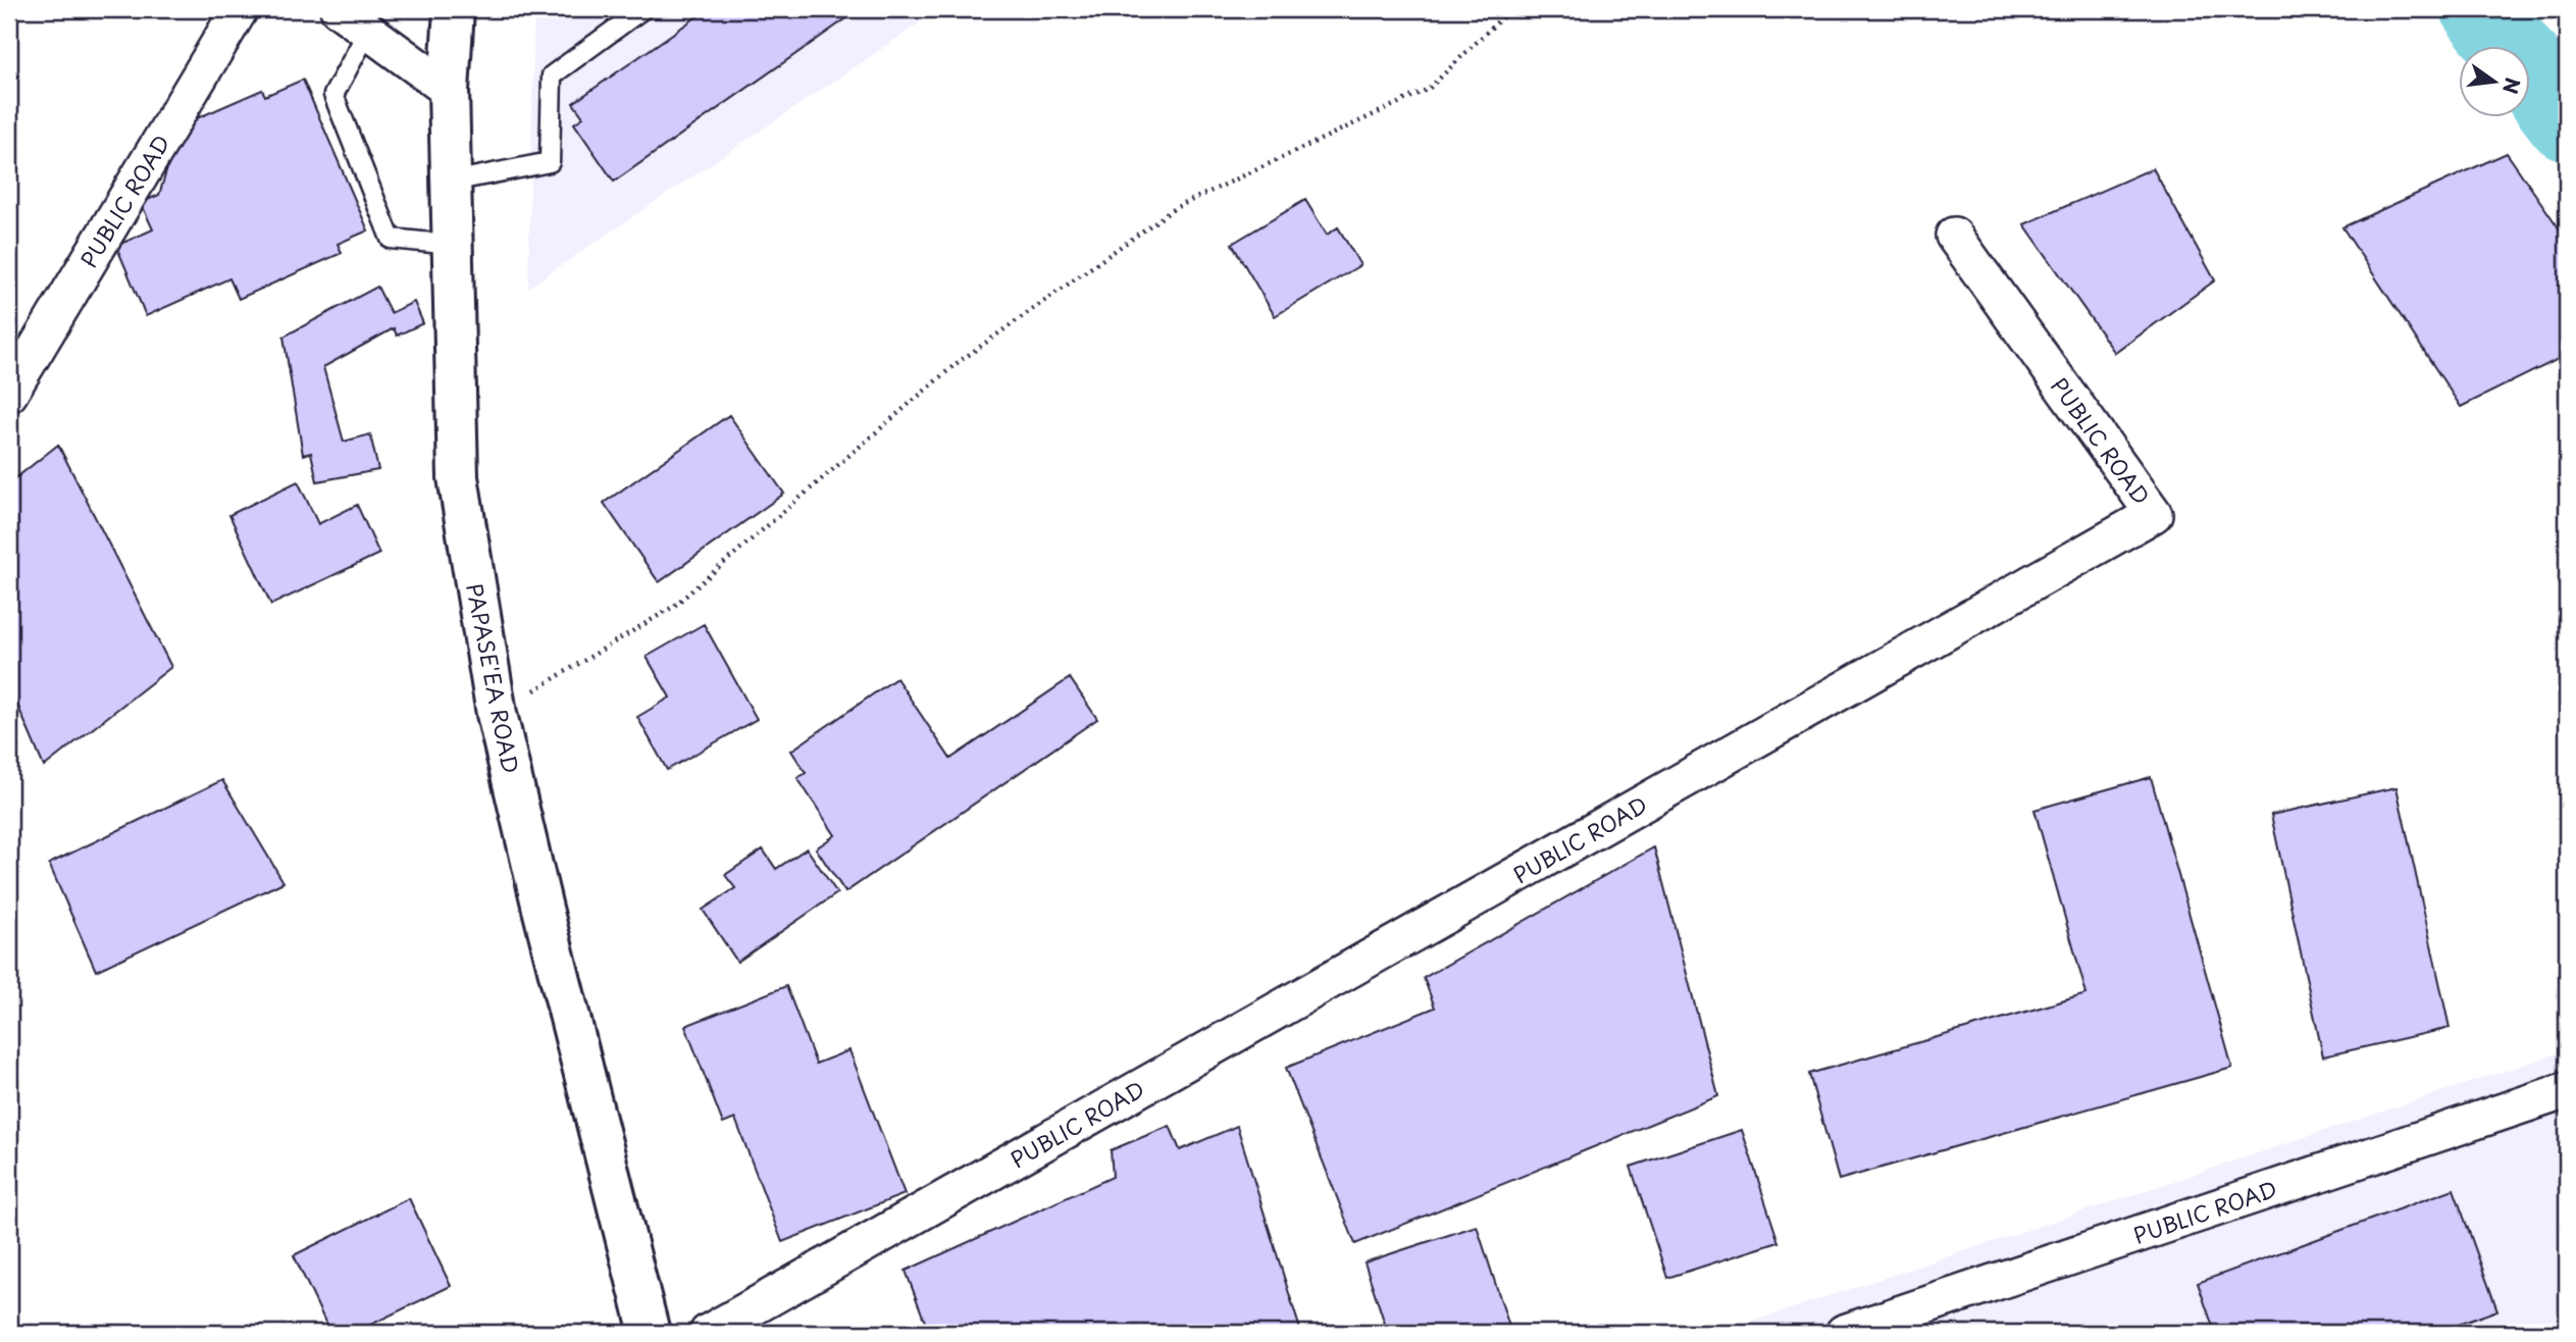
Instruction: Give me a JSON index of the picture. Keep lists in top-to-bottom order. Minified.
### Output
{"streets":{"main road":["PAPASE'EA ROAD"],"street":["PUBLIC ROAD"]},"north":"right"}
